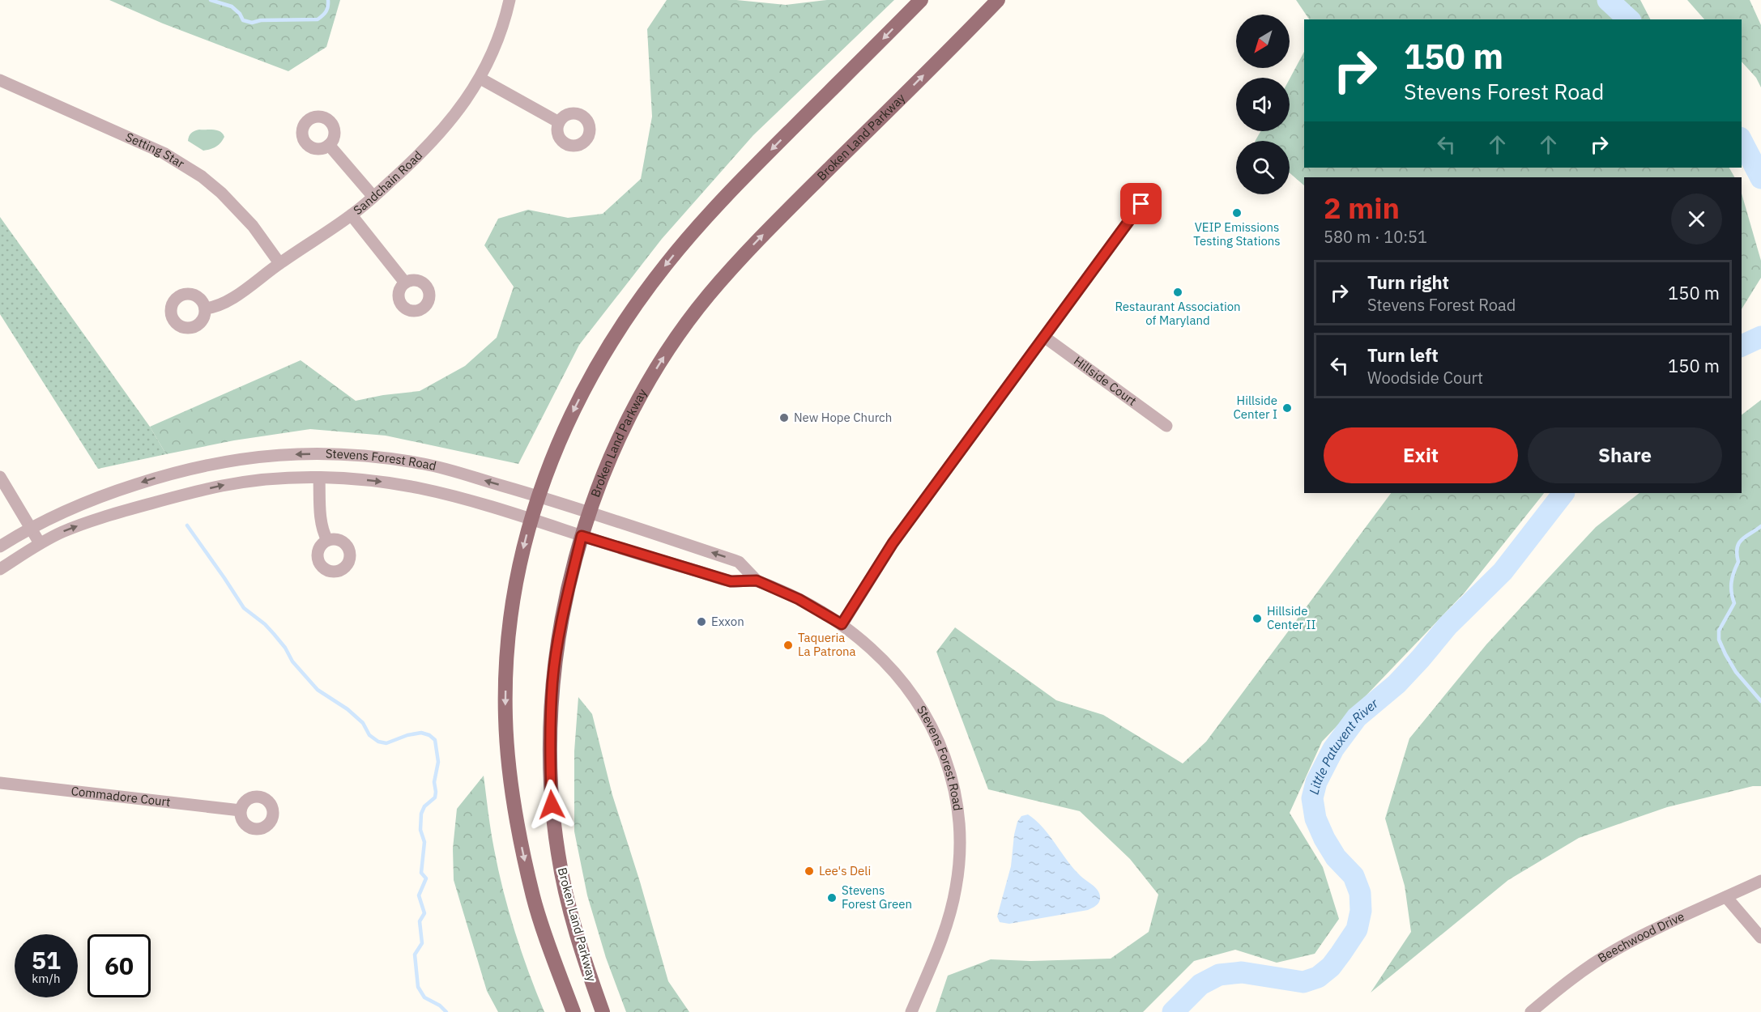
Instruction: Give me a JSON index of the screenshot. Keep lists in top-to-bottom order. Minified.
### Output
{"streets":{"main road":["Broken Land Parkway"],"street":["Setting Star","Sandchain Road","Hillside Court","Stevens Forest Road","Commadore Court","Beechwood Drive"]},"crossings":[["Broken Land Parkway","Stevens Forest Road"],["Setting Star","Sandchain Road"]],"water":["Little Patuxent River"],"places":["VEIP Emissions Testing Stations","Restaurant Association of Maryland","Hillside Center I","New Hope Church","Hillside Center II","Exxon","Taqueria La Patrona","Lee's Deli","Stevens Forest Green"],"north":"bottom left","page":{"turn":["150 m","Stevens Forest Road"],"heading":["2 min","580 m · 10:51"],"list":[{"name":"Turn right","note":"Stevens Forest Road","value":"150 m"},{"name":"Turn left","note":"Woodside Court","value":"150 m"}],"buttons":["Exit","Share"],"speed":"51 km/h","limit":"60"}}
